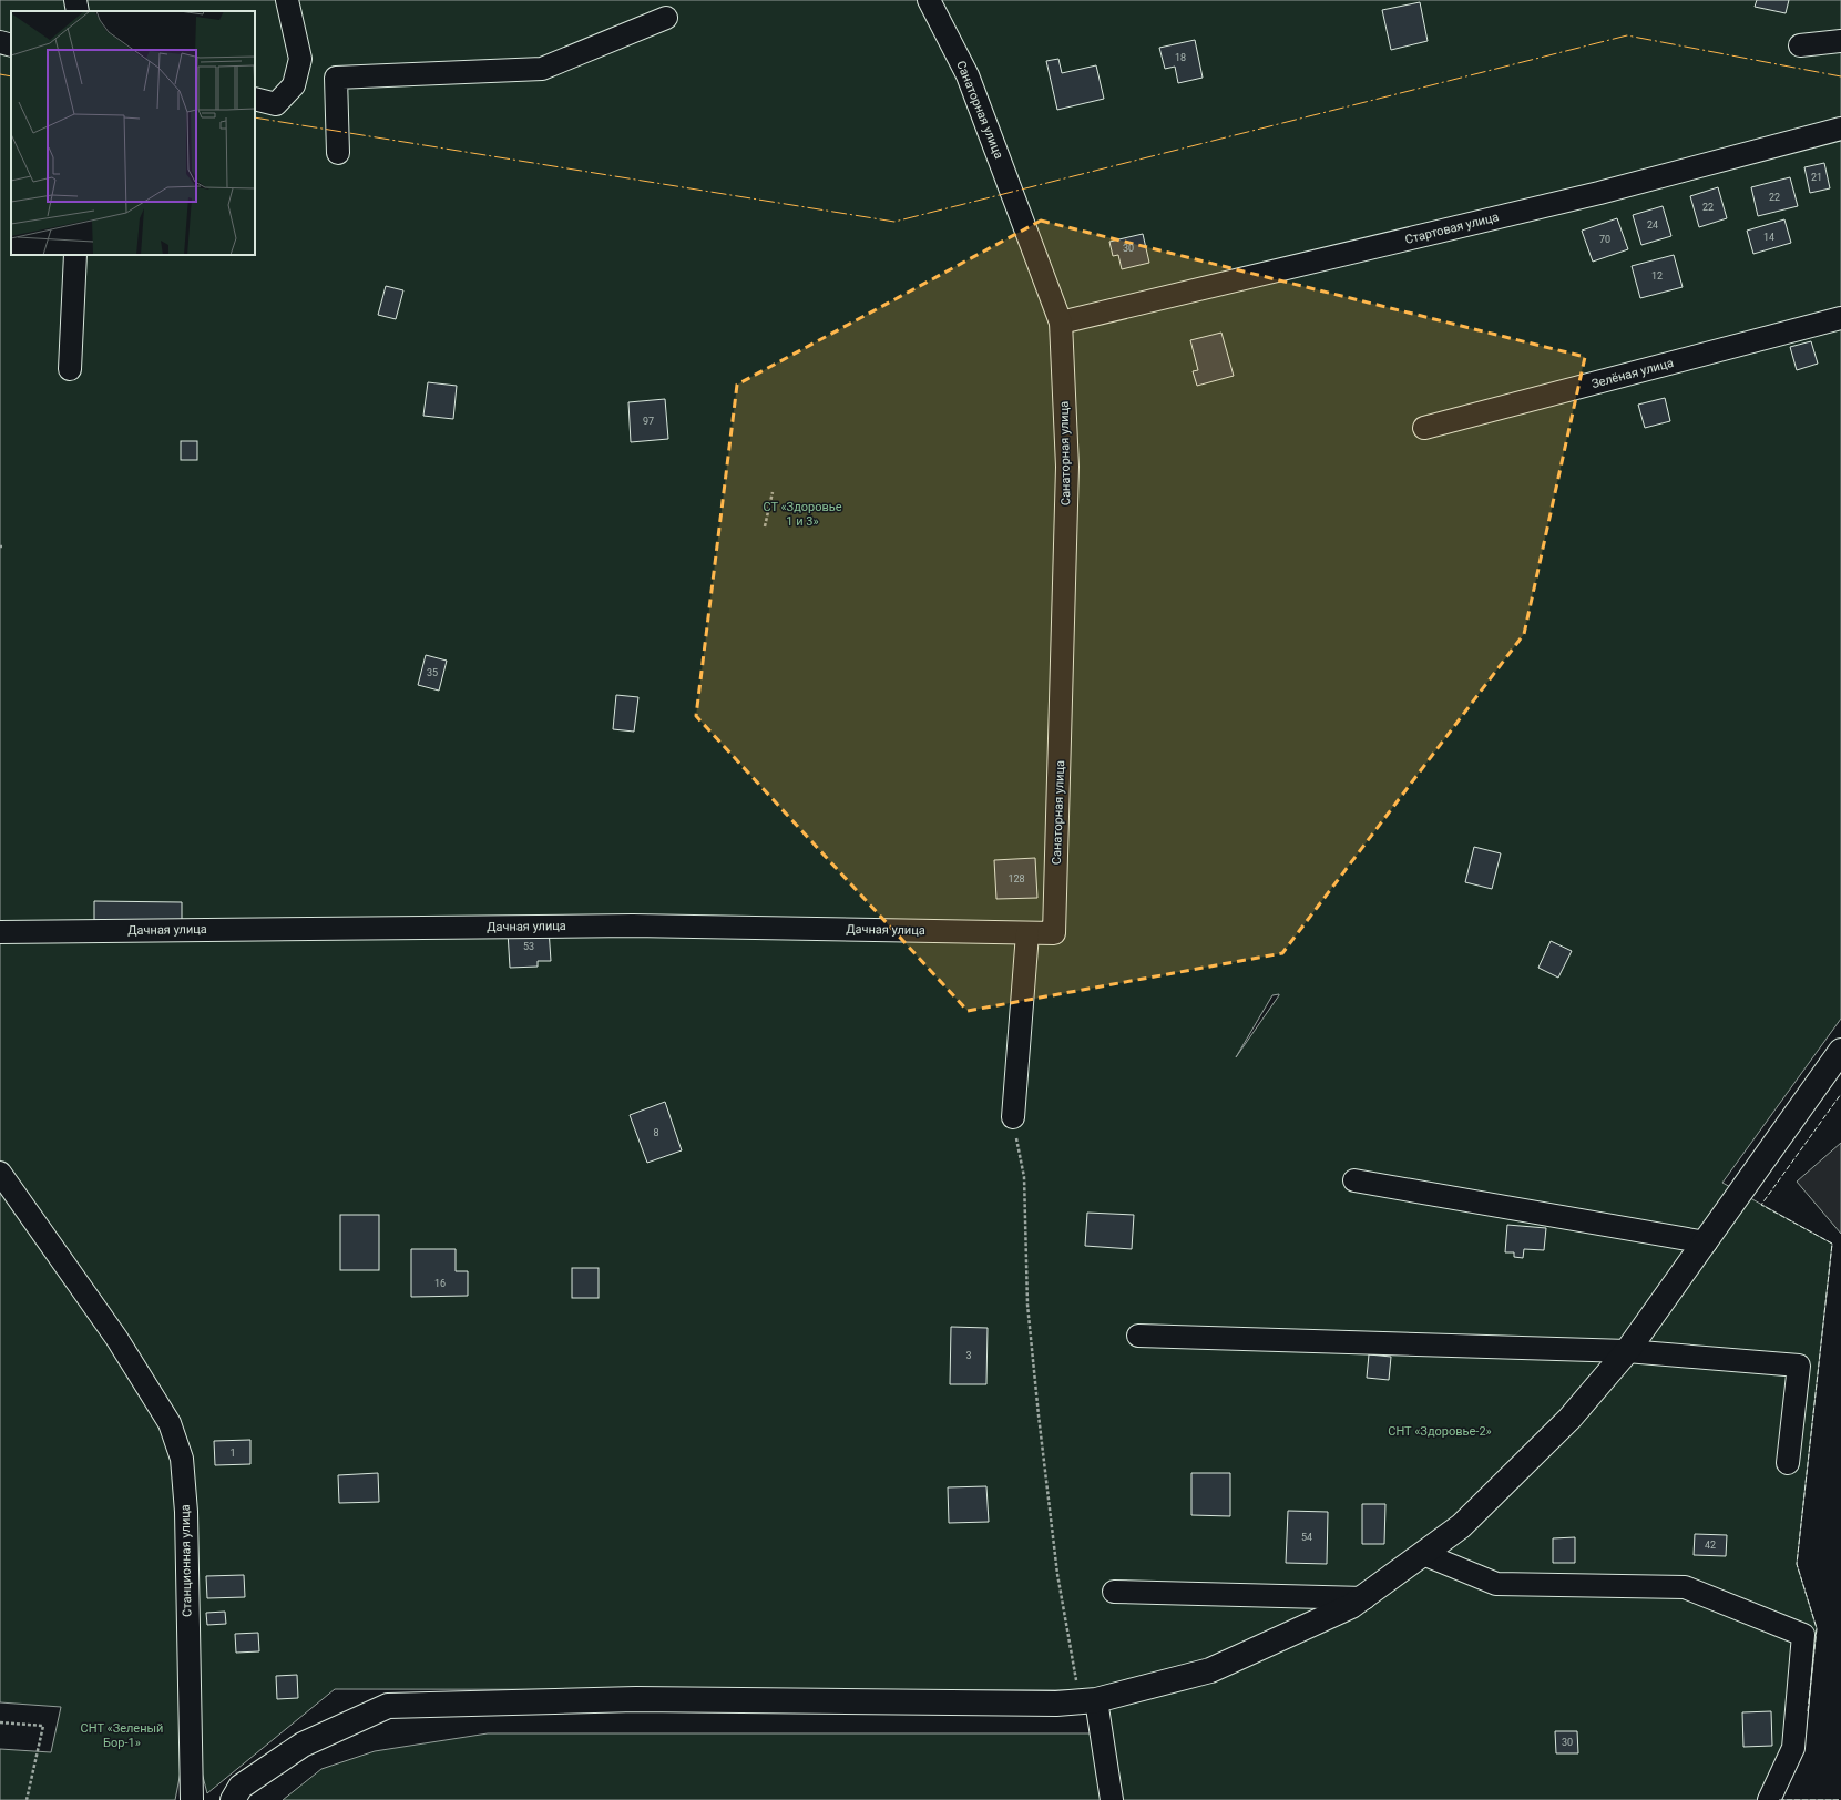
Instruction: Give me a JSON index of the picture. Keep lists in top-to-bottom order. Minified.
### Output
{"streets":{"street":["Санаторная улица","Стартовая улица","Зелёная улица","Дачная улица","Станционная улица"]},"crossings":[["Санаторная улица","Стартовая улица"],["Санаторная улица","Дачная улица"]],"parks":["СТ «Здоровье 1 и 3»","СНТ «Здоровье-2»","СНТ «Зеленый Бор-1»"],"house_numbers":["18","21","22","22","24","14","70","30","12","97","35","128","53","8","16","3","1","54","42","30"]}
